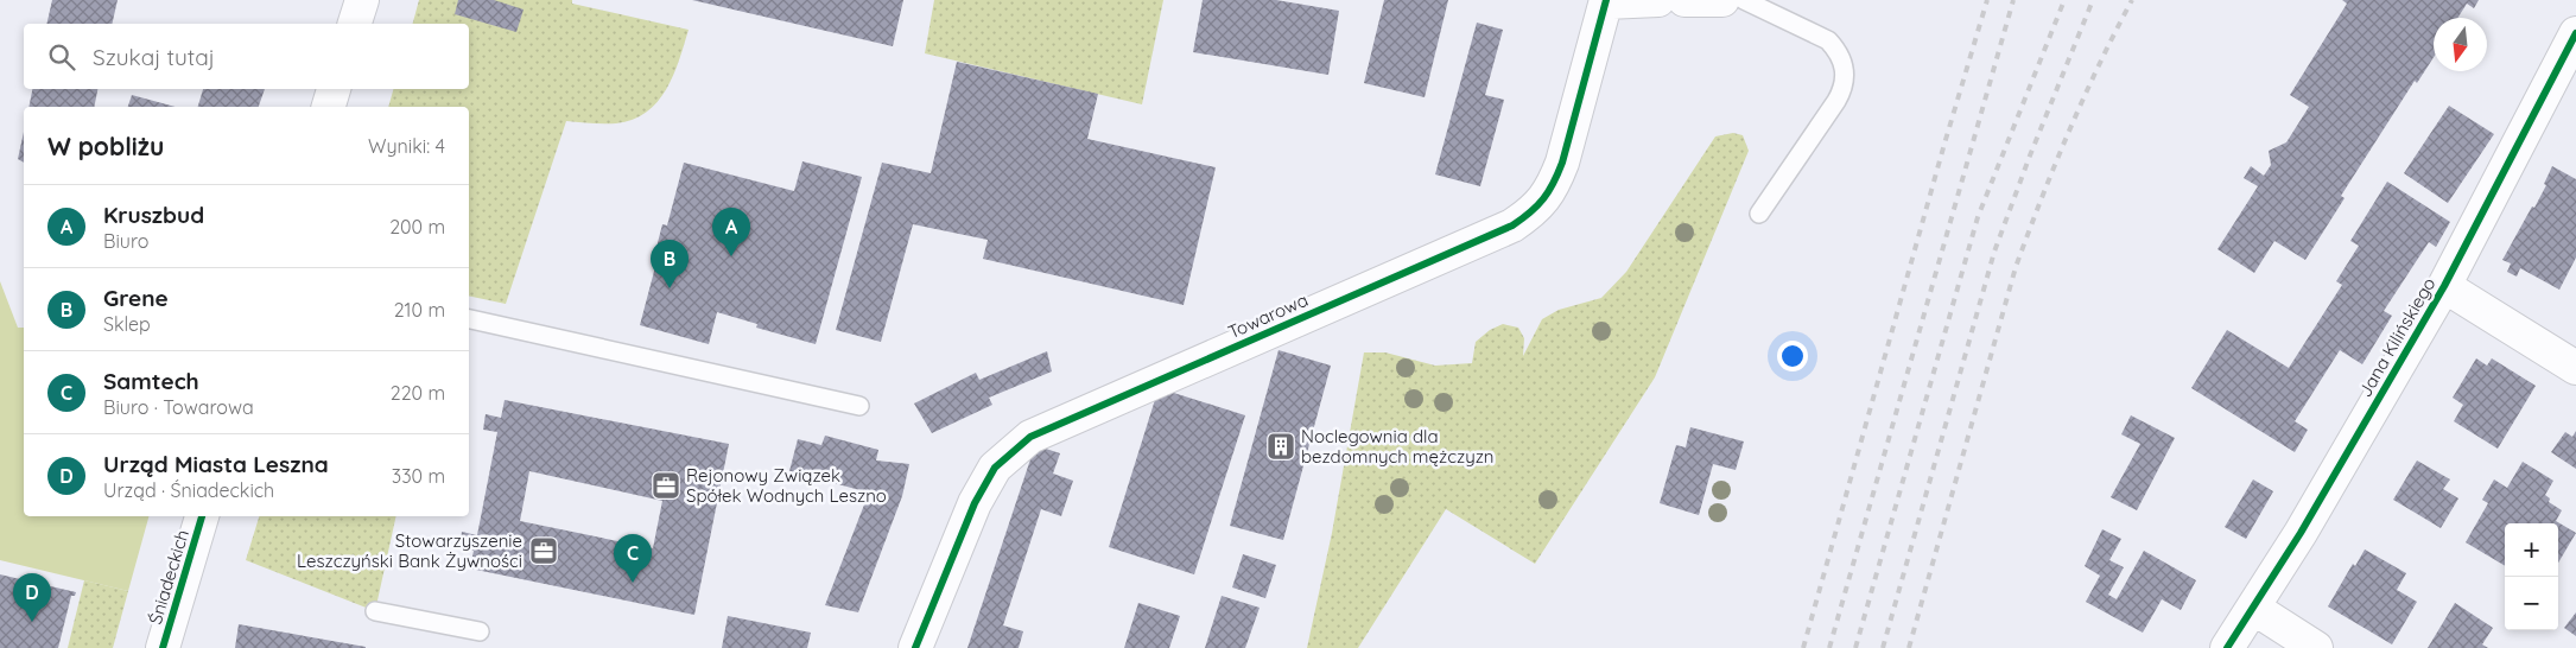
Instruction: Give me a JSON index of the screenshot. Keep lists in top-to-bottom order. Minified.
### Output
{"streets":{"street":["Towarowa","Jana Kilińskiego","Śniadeckich"]},"places":{"building":["Noclegownia dla bezdomnych mężczyzn"],"office":["Rejonowy Związek Spółek Wodnych Leszno","Stowarzyszenie Leszczyński Bank Żywności"]},"north":"bottom","page":{"search":"Szukaj tutaj","heading":["W pobliżu","Wyniki: 4"],"list":[{"mark":"A","name":"Kruszbud","note":"Biuro","value":"200 m"},{"mark":"B","name":"Grene","note":"Sklep","value":"210 m"},{"mark":"C","name":"Samtech","note":"Biuro · Towarowa","value":"220 m"},{"mark":"D","name":"Urząd Miasta Leszna","note":"Urząd · Śniadeckich","value":"330 m"}],"pins":["A","B","C","D"],"map_buttons":["+","−"]}}
